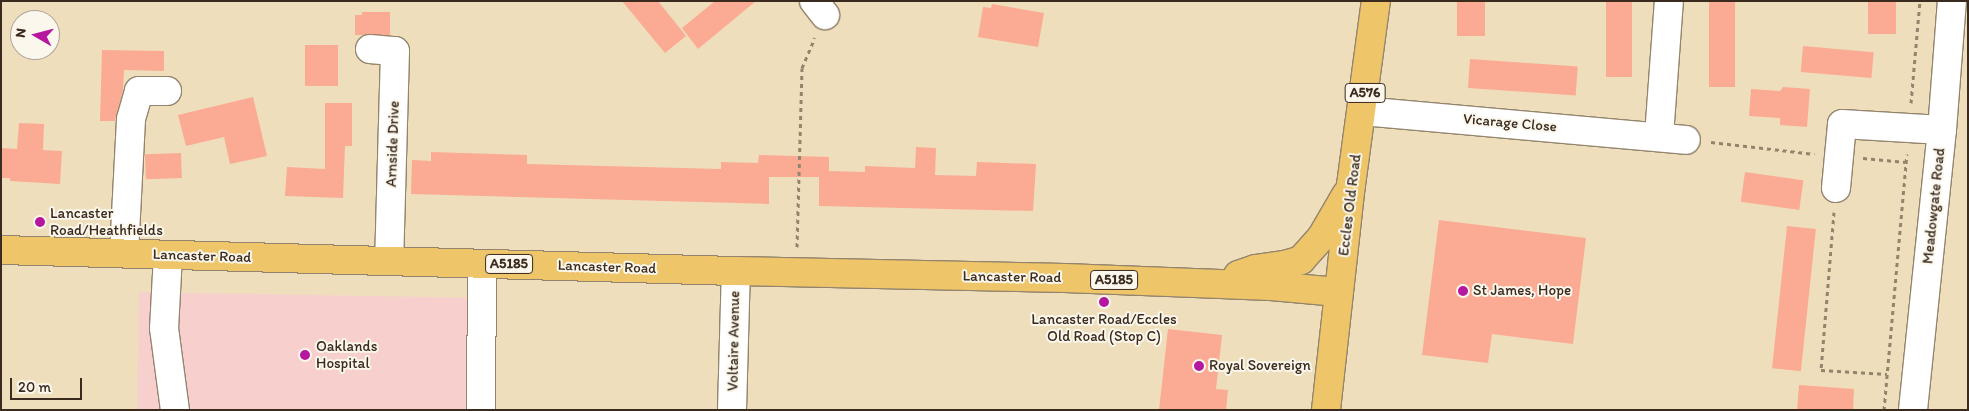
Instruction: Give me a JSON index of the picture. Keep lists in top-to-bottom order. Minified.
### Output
{"streets":{"main road":["A576","Eccles Old Road","Lancaster Road","A5185"],"street":["Vicarage Close","Arnside Drive","Meadowgate Road","Voltaire Avenue"]},"crossings":[["Vicarage Close","Eccles Old Road"],["Arnside Drive","Lancaster Road"],["Eccles Old Road","Lancaster Road"],["Lancaster Road","Voltaire Avenue"]],"places":["Lancaster Road/Heathfields","St James, Hope","Lancaster Road/Eccles Old Road (Stop C)","Oaklands Hospital","Royal Sovereign"],"scale_bar":"20 m","north":"left"}
